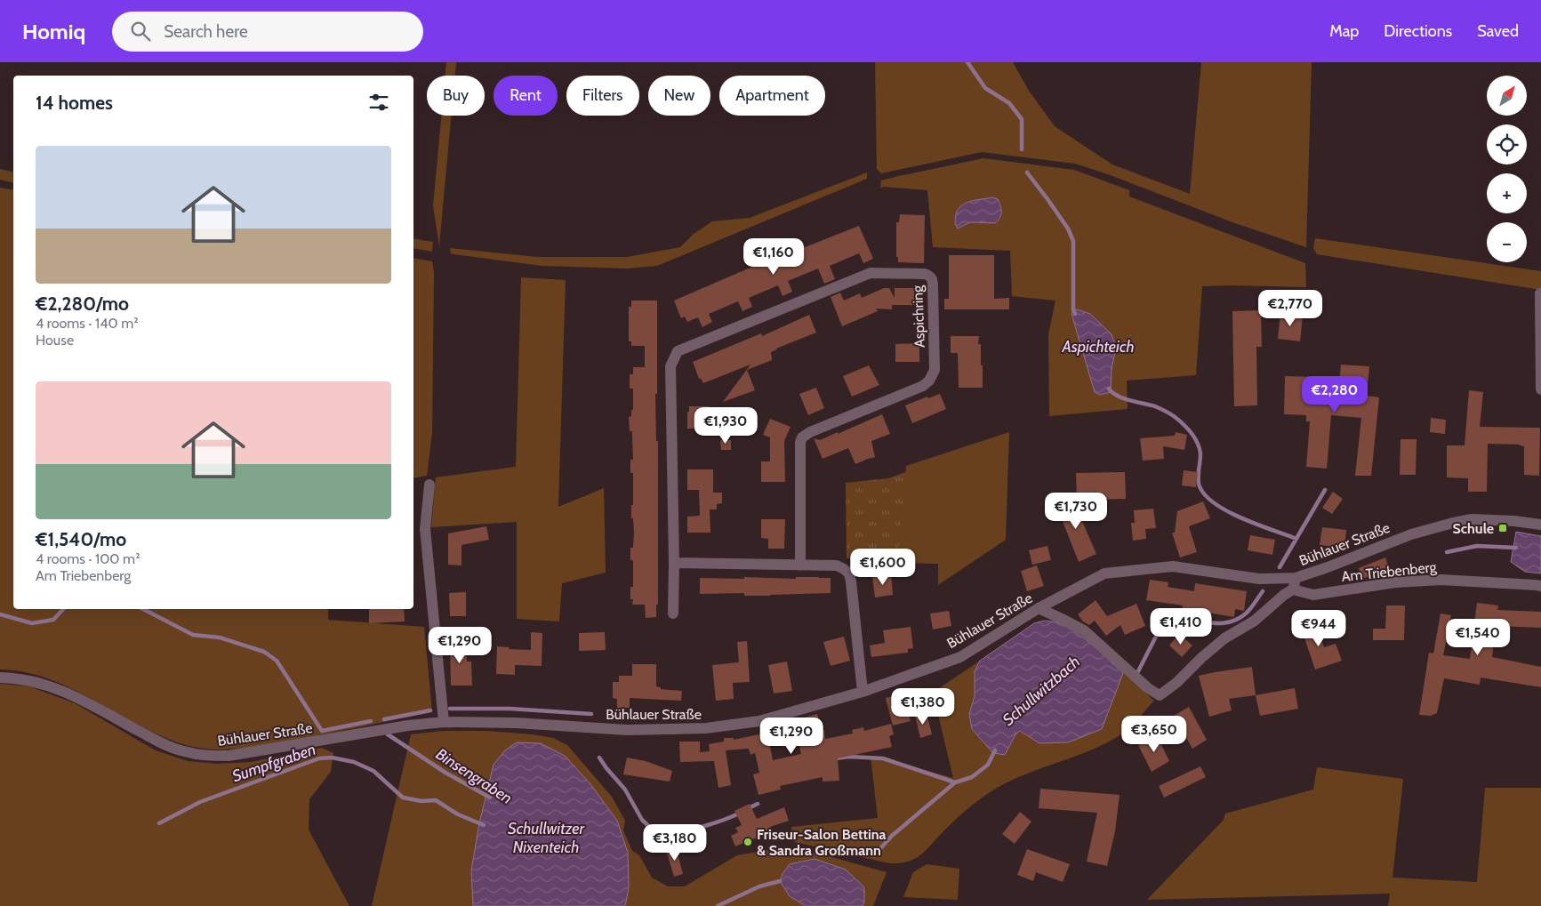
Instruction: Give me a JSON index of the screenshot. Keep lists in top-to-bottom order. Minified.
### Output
{"streets":{"street":["Aspichring","Bühlauer Straße","Am Triebenberg"]},"water":["Aspichteich","Schullwitzbach","Sumpfgraben","Binsengraben","Schullwitzer Nixenteich"],"places":{"transit":["Schule"],"other":["Friseur-Salon Bettina & Sandra Großmann"]},"north":"top right","page":{"header":"Homiq","search":"Search here","nav":["Map","Directions","Saved"],"map_buttons":["+","−"],"chip":["Buy","Rent","Filters","New","Apartment"],"heading":"14 homes","list":[{"name":"€2,280/mo","note":"4 rooms · 140 m² · House"},{"name":"€1,540/mo","note":"4 rooms · 100 m² · Am Triebenberg"}],"price":["€1,160","€2,770","€2,280","€1,930","€1,730","€1,600","€1,410","€944","€1,540","€1,290","€1,380","€3,650","€1,290","€3,180"]}}
